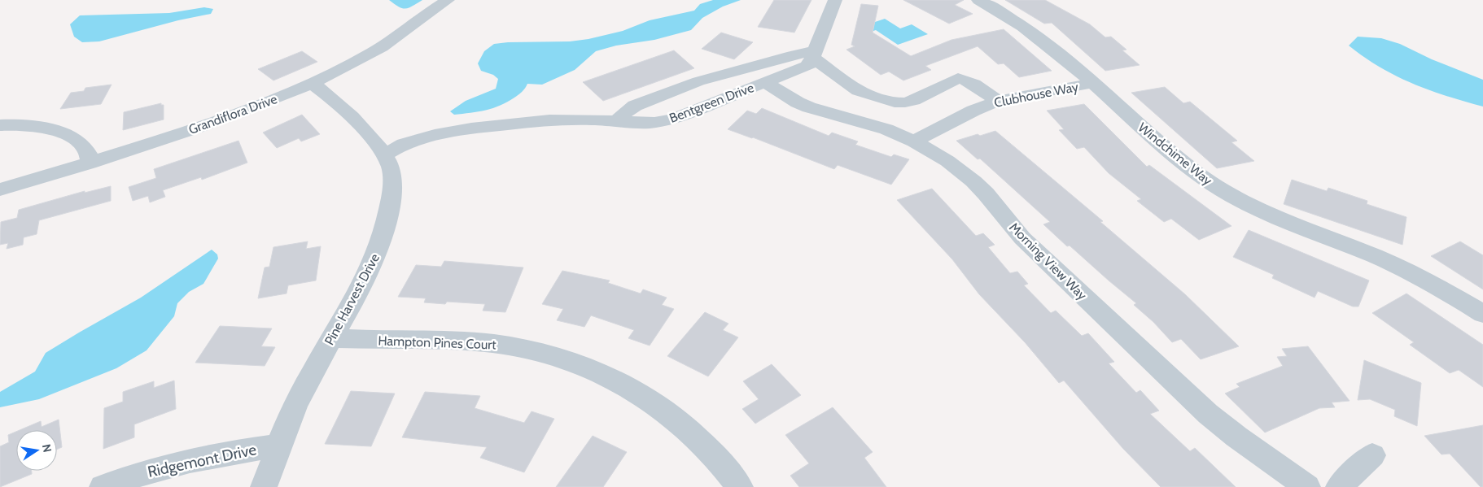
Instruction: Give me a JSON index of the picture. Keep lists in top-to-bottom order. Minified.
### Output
{"streets":{"street":["Clubhouse Way","Bentgreen Drive","Grandiflora Drive","Windchime Way","Morning View Way","Pine Harvest Drive","Hampton Pines Court","Ridgemont Drive"]},"crossings":[["Clubhouse Way","Windchime Way"],["Clubhouse Way","Morning View Way"],["Bentgreen Drive","Morning View Way"],["Bentgreen Drive","Pine Harvest Drive"],["Grandiflora Drive","Pine Harvest Drive"],["Pine Harvest Drive","Hampton Pines Court"],["Pine Harvest Drive","Ridgemont Drive"]],"north":"right"}
